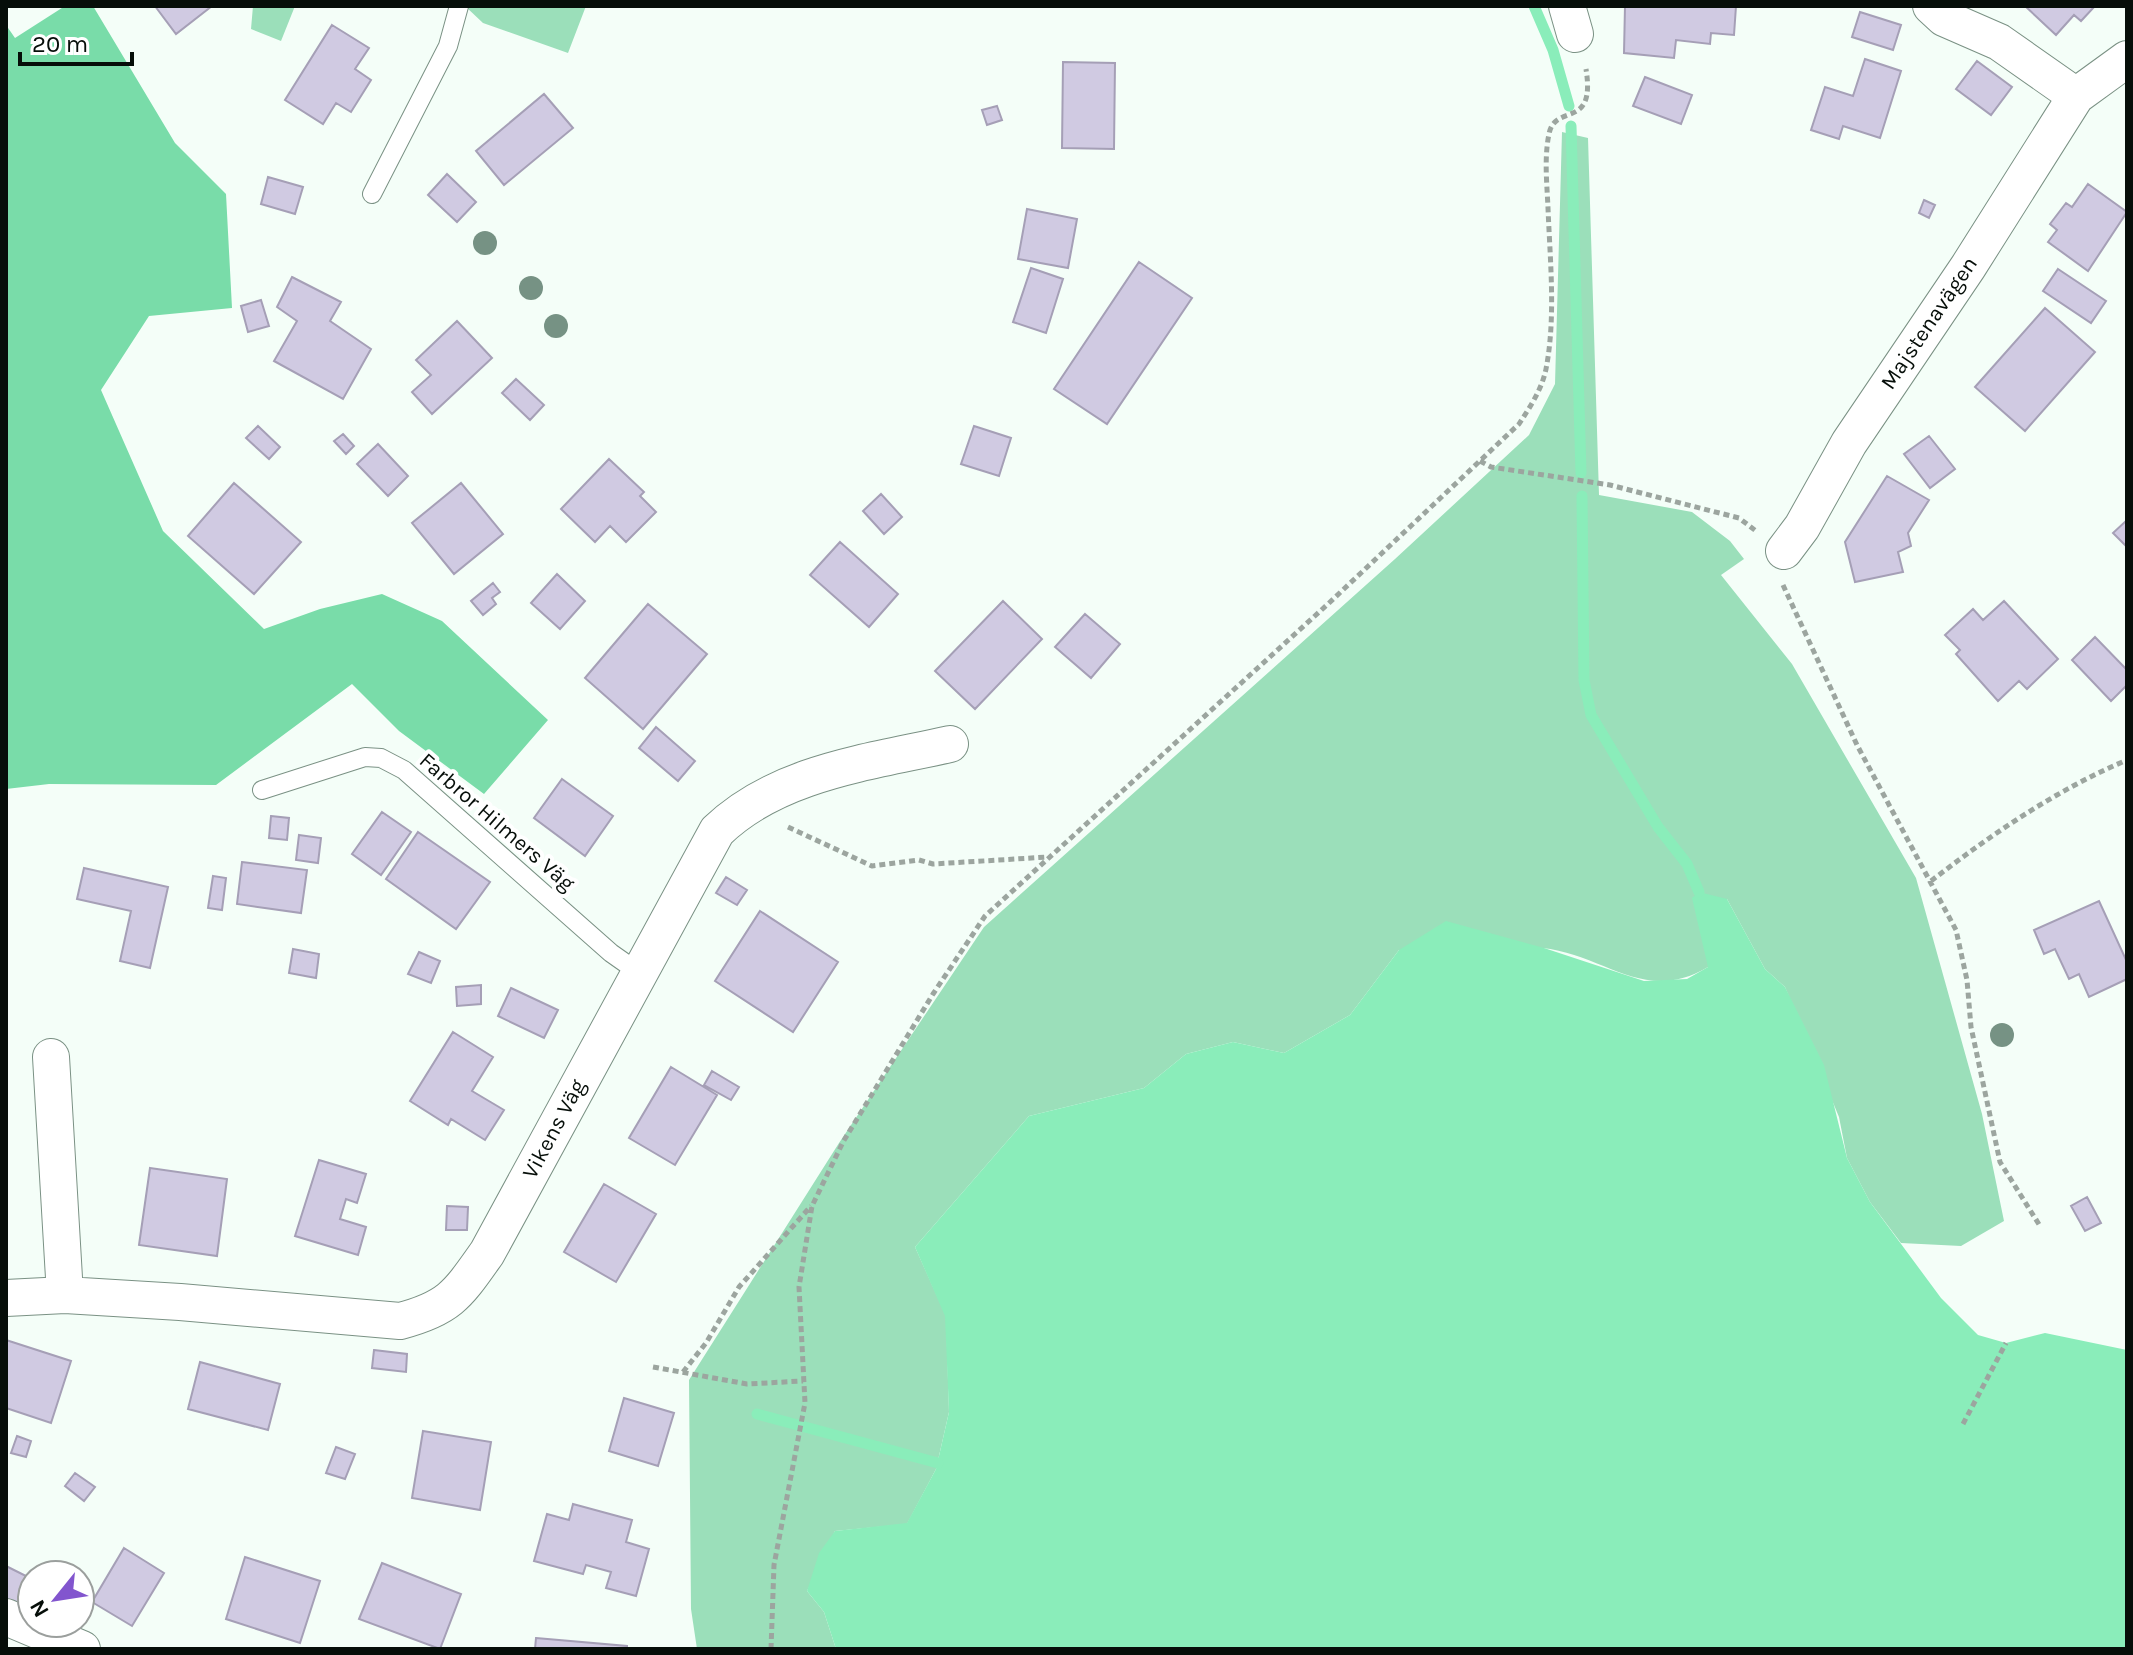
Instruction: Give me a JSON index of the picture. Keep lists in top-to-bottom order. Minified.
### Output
{"streets":{"street":["Majstenavägen","Vikens Väg"],"lane":["Farbror Hilmers Väg"]},"crossings":[["Farbror Hilmers Väg","Vikens Väg"]],"scale_bar":"20 m","north":"bottom left"}
